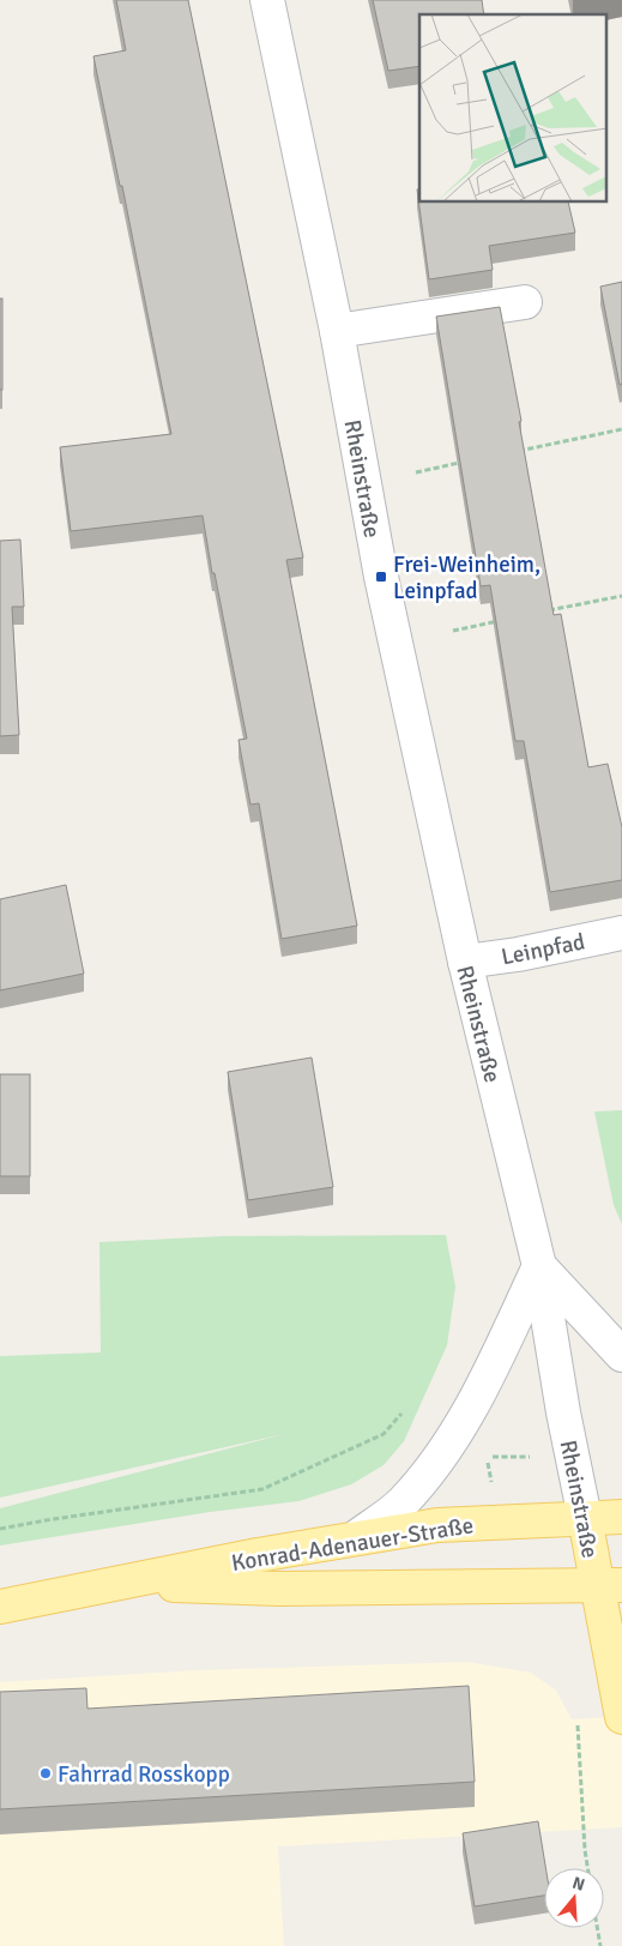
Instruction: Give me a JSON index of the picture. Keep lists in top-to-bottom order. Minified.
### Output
{"streets":{"main road":["Rheinstraße","Konrad-Adenauer-Straße"],"street":["Leinpfad"]},"crossings":[["Rheinstraße","Leinpfad"],["Rheinstraße","Konrad-Adenauer-Straße"]],"places":{"transit":["Frei-Weinheim, Leinpfad"],"other":["Fahrrad Rosskopp"]},"north":"top"}
